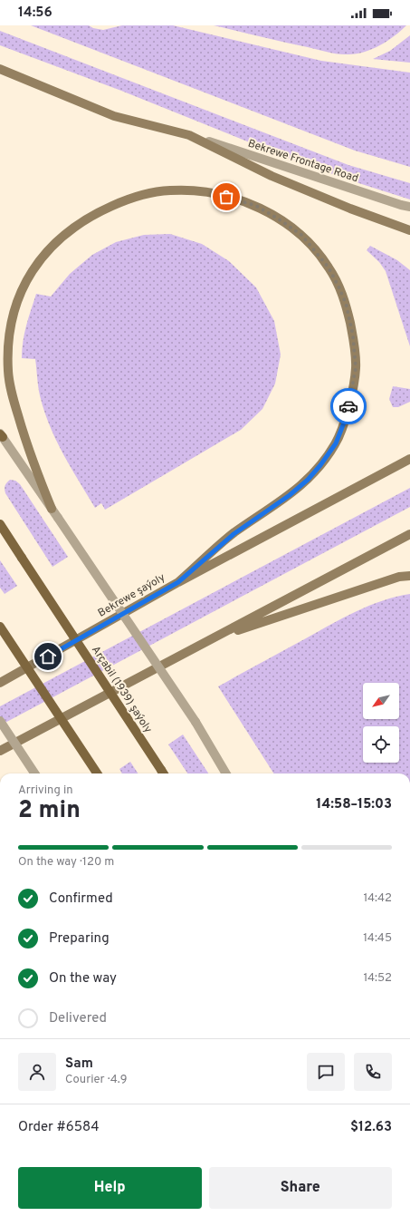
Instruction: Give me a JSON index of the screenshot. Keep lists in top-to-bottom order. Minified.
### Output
{"streets":{"main road":["Bekrewe şaýoly","Arçabil (1939) şaýoly"],"street":["Bekrewe Frontage Road"]},"north":"bottom left","page":{"status":"14:56","heading":["2 min","Arriving in","14:58–15:03"],"panel":["Sam","Courier · 4.9","Order #6584","$12.63"],"bar":"On the way · 120 m","list":[["Confirmed","14:42"],["Preparing","14:45"],["On the way","14:52"],"Delivered"],"buttons":["Help","Share"]}}
